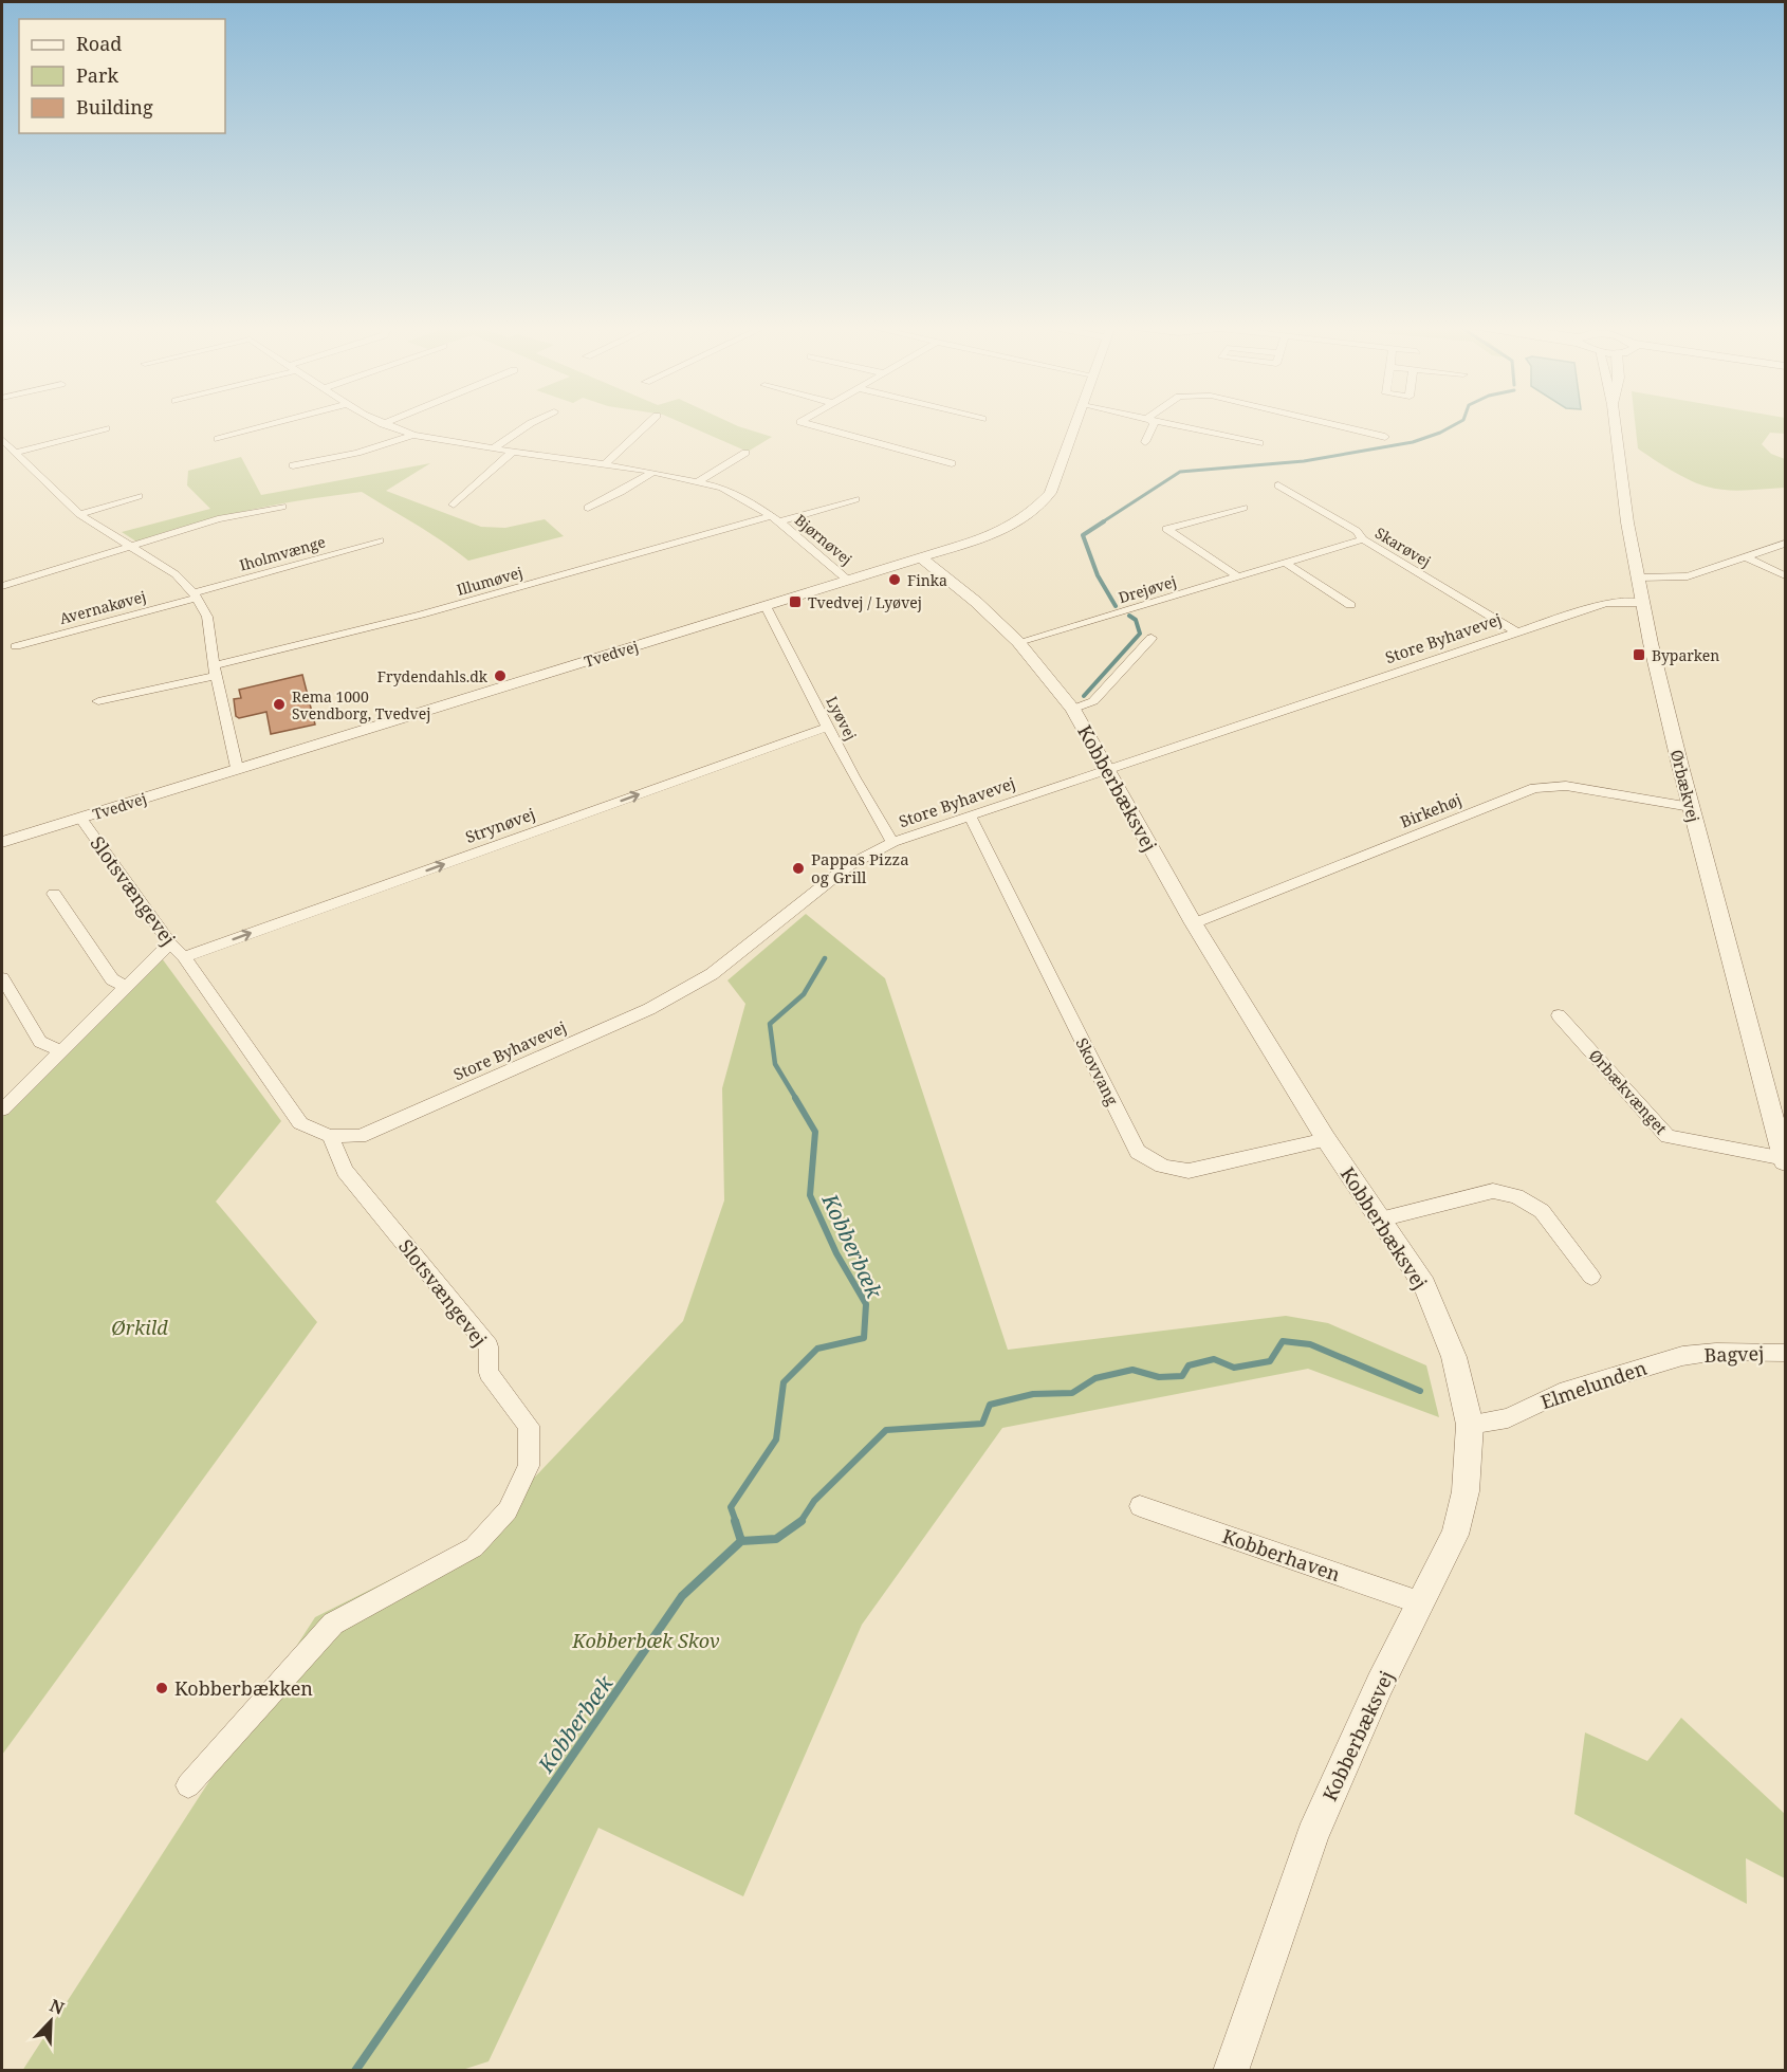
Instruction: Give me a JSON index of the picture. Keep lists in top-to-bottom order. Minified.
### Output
{"streets":{"street":["Bjørnøvej","Skarøvej","Iholmvænge","Illumøvej","Drejøvej","Avernakøvej","Store Byhavevej","Tvedvej","Lyøvej","Ørbækvej","Kobberbæksvej","Birkehøj","Strynøvej","Slotsvængevej","Skovvang","Ørbækvænget","Bagvej","Elmelunden","Kobberhaven"]},"crossings":[["Bjørnøvej","Illumøvej"],["Bjørnøvej","Tvedvej"],["Skarøvej","Drejøvej"],["Skarøvej","Store Byhavevej"],["Iholmvænge","Avernakøvej"],["Drejøvej","Kobberbæksvej"],["Store Byhavevej","Lyøvej"],["Store Byhavevej","Ørbækvej"],["Store Byhavevej","Kobberbæksvej"],["Store Byhavevej","Slotsvængevej"],["Store Byhavevej","Skovvang"],["Tvedvej","Lyøvej"],["Tvedvej","Kobberbæksvej"],["Tvedvej","Slotsvængevej"],["Lyøvej","Strynøvej"],["Ørbækvej","Birkehøj"],["Ørbækvej","Ørbækvænget"],["Kobberbæksvej","Birkehøj"],["Kobberbæksvej","Skovvang"],["Kobberbæksvej","Elmelunden"],["Kobberbæksvej","Kobberhaven"],["Strynøvej","Slotsvængevej"],["Bagvej","Elmelunden"]],"one_way":["Strynøvej"],"water":["Kobberbæk"],"parks":["Ørkild","Kobberbæk Skov"],"places":{"other":["Finka","Frydendahls.dk","Rema 1000 Svendborg, Tvedvej","Pappas Pizza og Grill","Kobberbækken"],"transit":["Tvedvej / Lyøvej","Byparken"]},"legend":["Road","Park","Building"],"north":"top right"}
